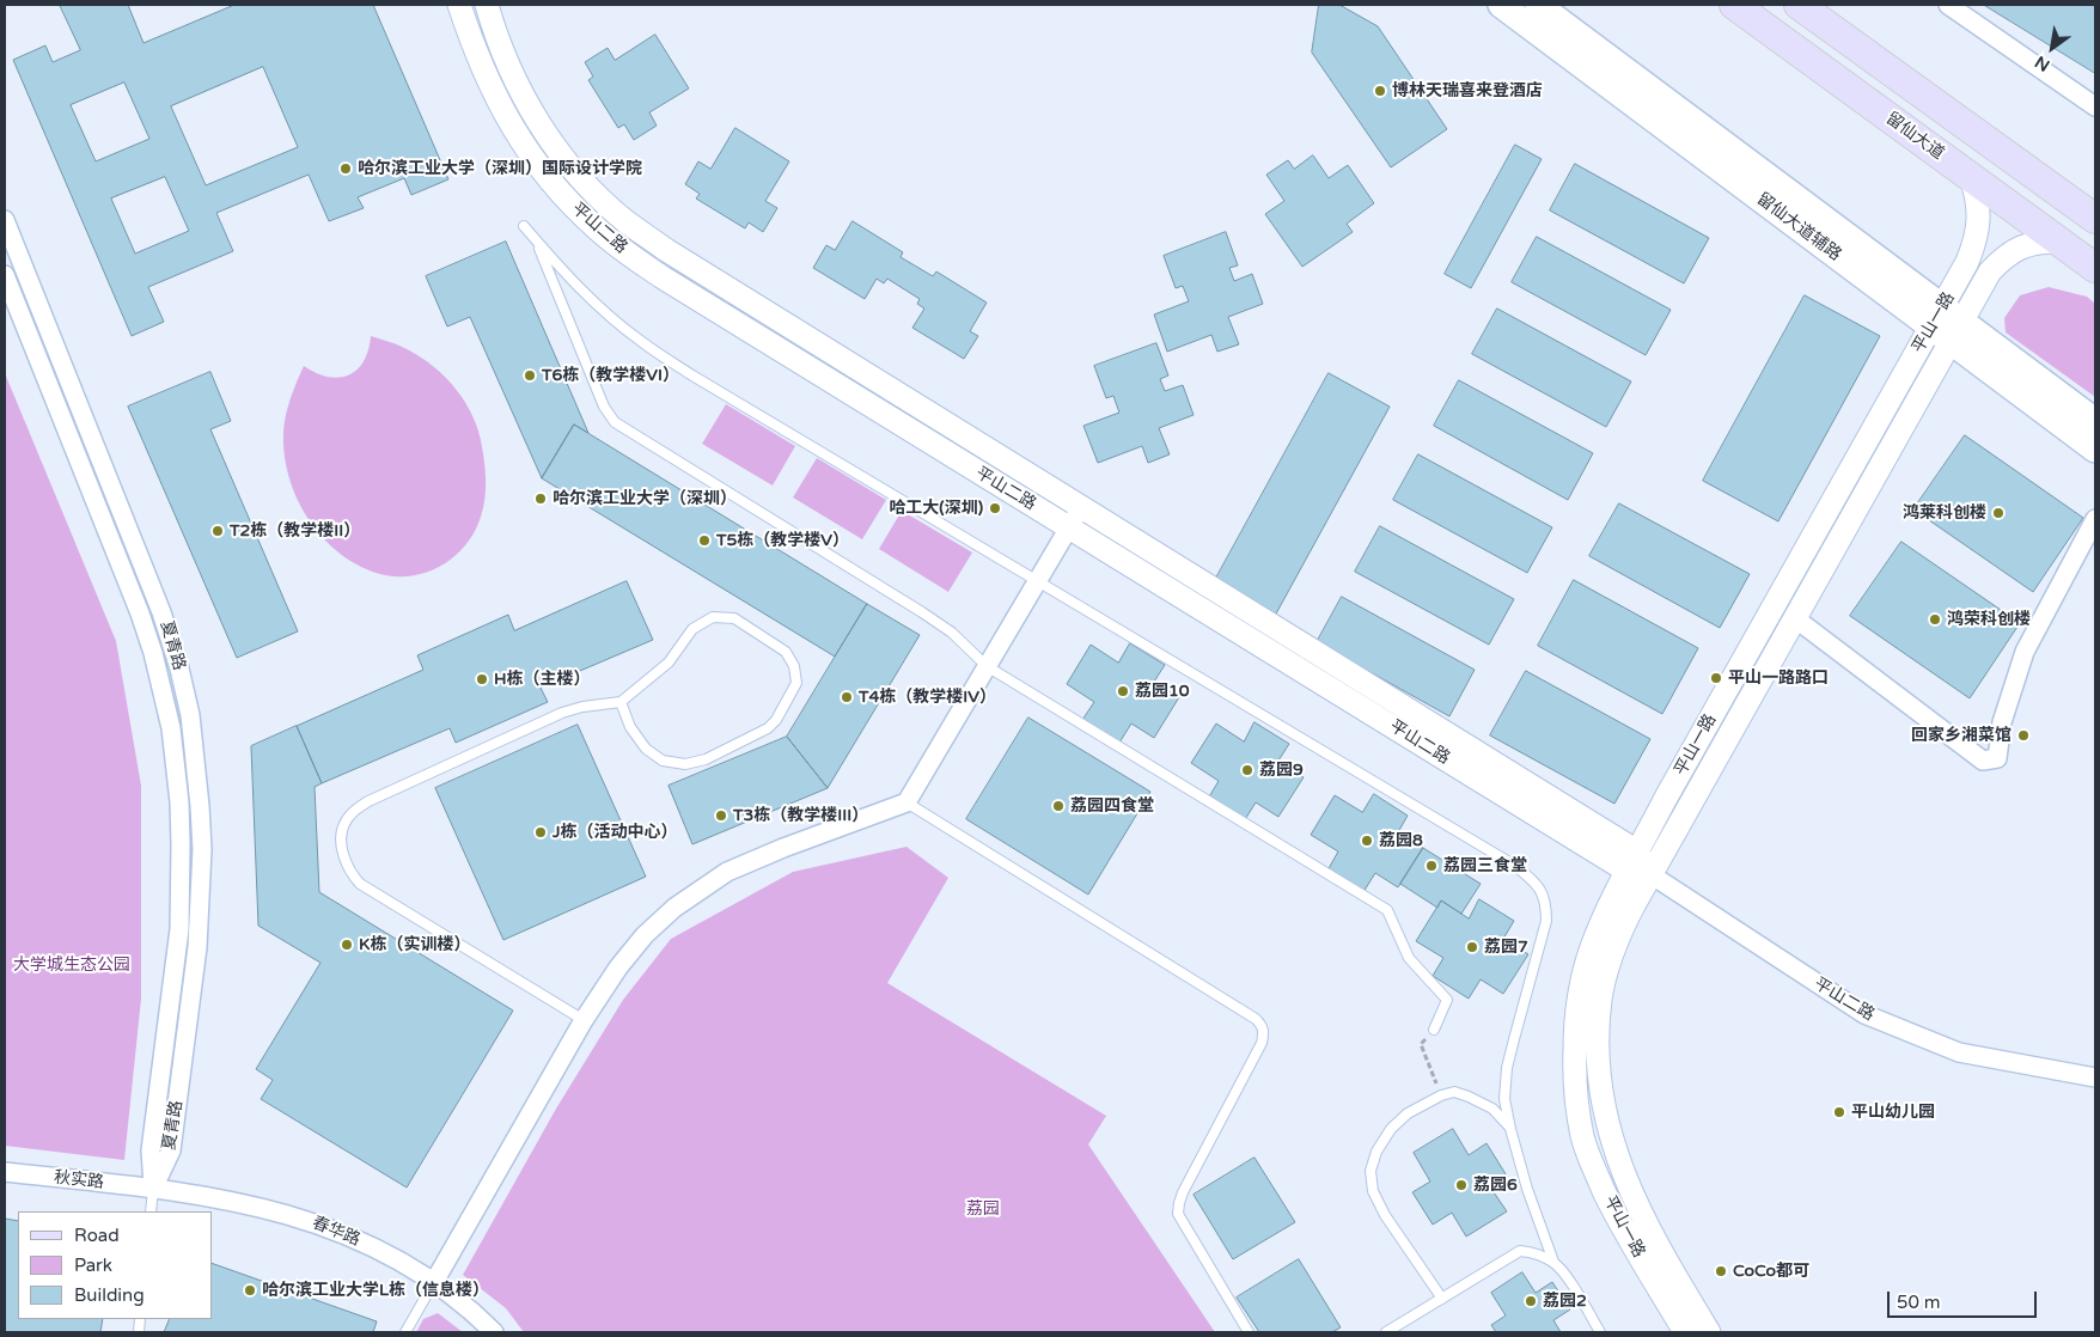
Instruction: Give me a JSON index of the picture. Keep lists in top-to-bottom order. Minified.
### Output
{"streets":{"main road":["留仙大道","留仙大道辅路"],"street":["平山二路","平山一路","夏青路","秋实路","春华路"]},"crossings":[["留仙大道","平山一路"],["留仙大道辅路","平山一路"],["平山二路","平山一路"],["夏青路","秋实路"],["夏青路","春华路"],["秋实路","春华路"]],"parks":["大学城生态公园","荔园"],"places":["博林天瑞喜来登酒店","哈尔滨工业大学（深圳）国际设计学院","T6栋（教学楼VI）","哈尔滨工业大学（深圳）","哈工大(深圳)","鸿莱科创楼","T2栋（教学楼II）","T5栋（教学楼V）","鸿荣科创楼","平山一路路口","H栋（主楼）","荔园10","T4栋（教学楼IV）","回家乡湘菜馆","荔园9","荔园四食堂","T3栋（教学楼III）","J栋（活动中心）","荔园8","荔园三食堂","K栋（实训楼）","荔园7","平山幼儿园","荔园6","CoCo都可","哈尔滨工业大学L栋（信息楼）","荔园2"],"legend":["Road","Park","Building"],"scale_bar":"50 m","north":"bottom left"}
